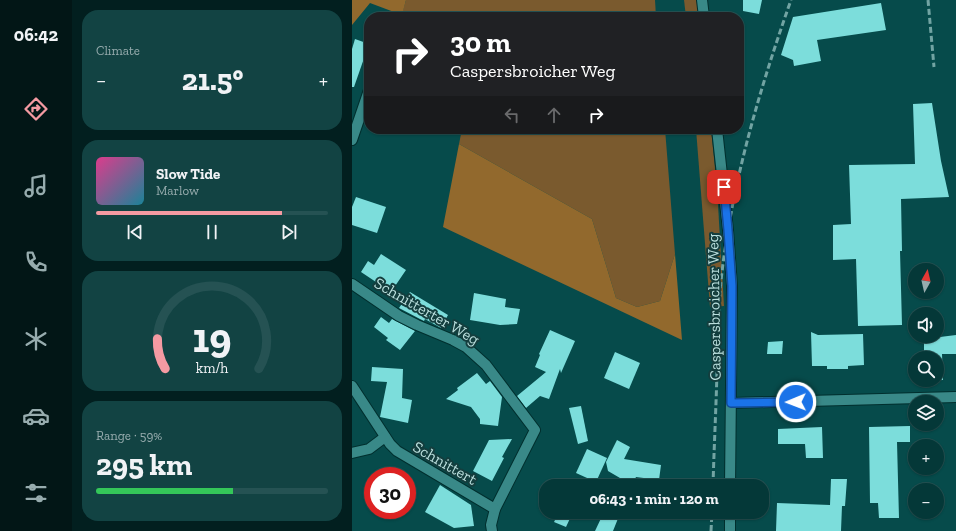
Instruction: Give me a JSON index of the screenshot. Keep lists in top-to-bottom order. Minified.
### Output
{"streets":{"street":["Caspersbroicher Weg","Schnitterter Weg","Schnittert"]},"crossings":[["Schnitterter Weg","Schnittert"]],"north":"top","page":{"tabs":"06:42","tile":["Climate",["Range · 59%","295 km"]],"turn":["30 m","Caspersbroicher Weg"],"heat":["−","21.5°","+"],"song":["Slow Tide","Marlow"],"map_buttons":["+","−"],"limit":"30","trip":"06:43 · 1 min · 120 m","gauge":["19","km/h"]}}
